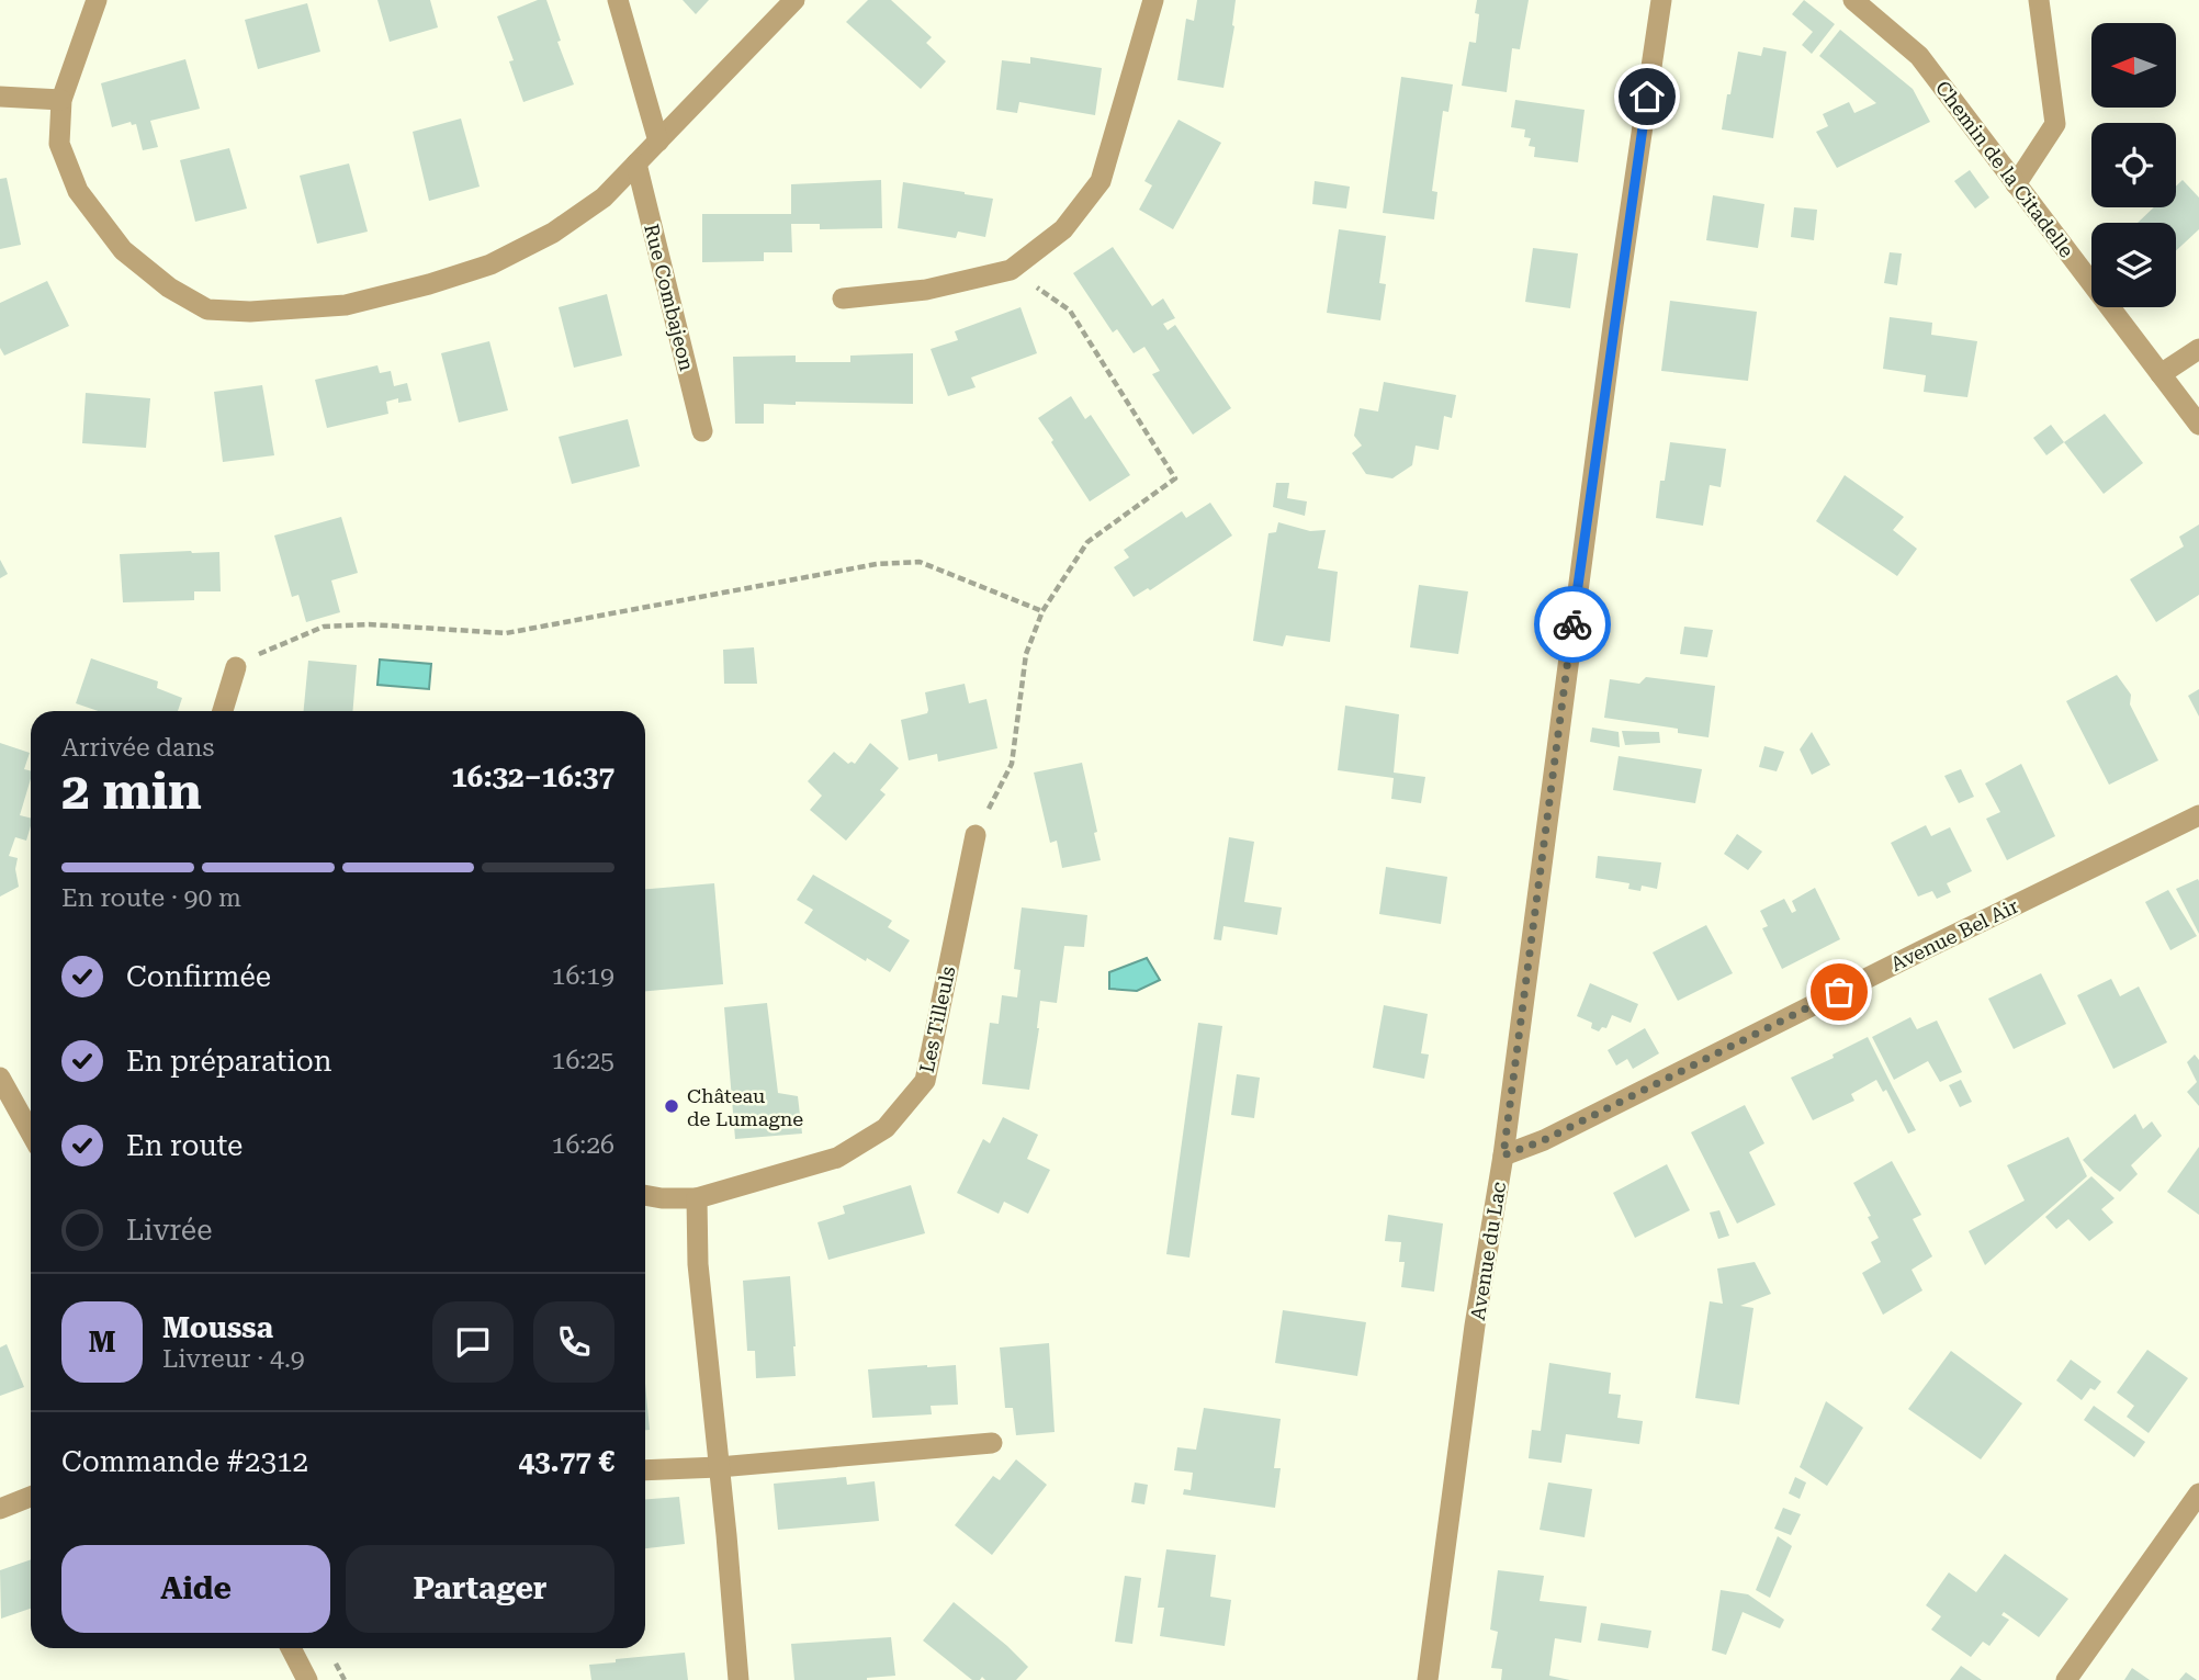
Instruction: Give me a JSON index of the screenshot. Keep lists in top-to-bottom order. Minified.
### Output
{"streets":{"street":["Chemin de la Citadelle","Rue Combajeon","Avenue Bel Air","Les Tilleuls","Avenue du Lac"]},"crossings":[["Avenue Bel Air","Avenue du Lac"]],"places":["Château de Lumagne"],"north":"left","page":{"heading":["2 min","Arrivée dans","16:32–16:37"],"panel":["Moussa","Livreur · 4.9","Commande #2312","43.77 €"],"bar":"En route · 90 m","list":[["Confirmée","16:19"],["En préparation","16:25"],["En route","16:26"],"Livrée"],"round":"M","buttons":["Aide","Partager"]}}
